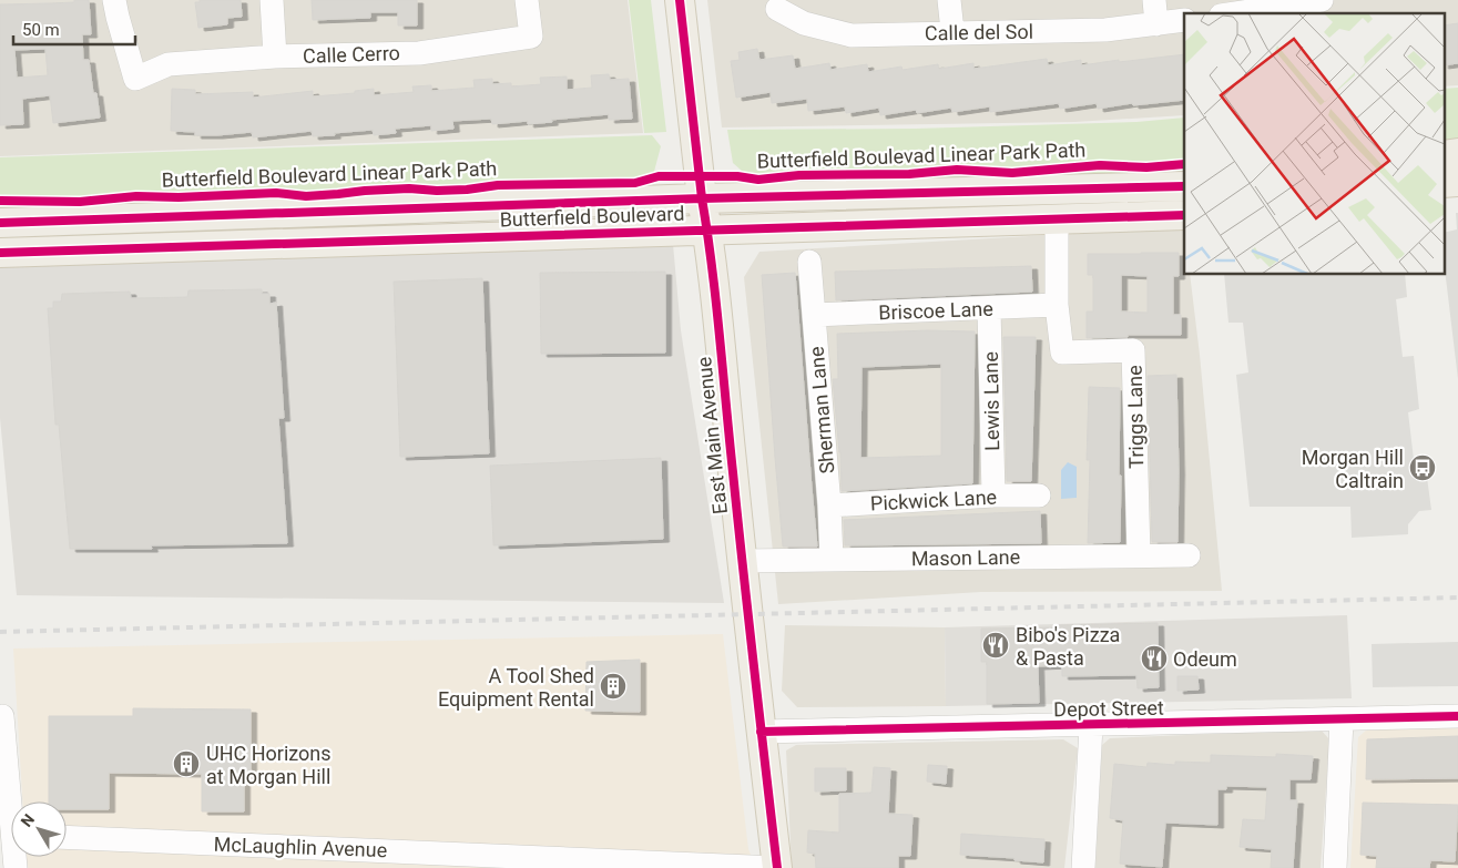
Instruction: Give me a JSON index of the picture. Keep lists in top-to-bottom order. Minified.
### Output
{"streets":{"main road":["Butterfield Boulevard","East Main Avenue"],"street":["Calle del Sol","Calle Cerro","Briscoe Lane","Lewis Lane","Sherman Lane","Triggs Lane","Pickwick Lane","Mason Lane","Depot Street","McLaughlin Avenue"],"cycle path":["Butterfield Boulevad Linear Park Path"]},"crossings":[["Butterfield Boulevard","East Main Avenue"],["Briscoe Lane","Lewis Lane"],["Briscoe Lane","Sherman Lane"],["Briscoe Lane","Triggs Lane"],["Lewis Lane","Pickwick Lane"],["Sherman Lane","Pickwick Lane"],["Sherman Lane","Mason Lane"],["Triggs Lane","Mason Lane"],["East Main Avenue","Mason Lane"],["East Main Avenue","Depot Street"],["East Main Avenue","McLaughlin Avenue"]],"places":{"bus stop":["Morgan Hill Caltrain"],"restaurant":["Bibo's Pizza & Pasta","Odeum"],"building":["A Tool Shed Equipment Rental","UHC Horizons at Morgan Hill"]},"scale_bar":"50 m","north":"top left"}
